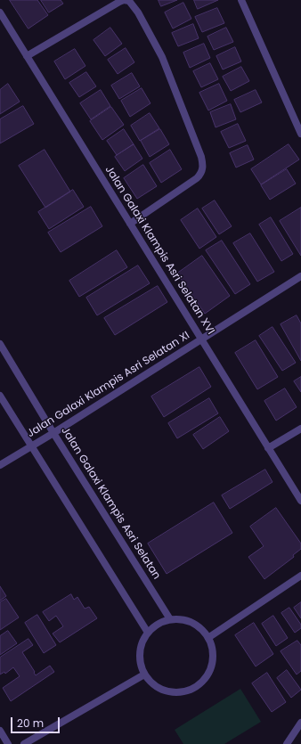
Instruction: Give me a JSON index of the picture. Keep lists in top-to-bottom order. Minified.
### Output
{"streets":{"street":["Jalan Galaxi Klampis Asri Selatan XVI","Jalan Galaxi Klampis Asri Selatan XI","Jalan Galaxi Klampis Asri Selatan"]},"crossings":[["Jalan Galaxi Klampis Asri Selatan XVI","Jalan Galaxi Klampis Asri Selatan XI"],["Jalan Galaxi Klampis Asri Selatan XI","Jalan Galaxi Klampis Asri Selatan"]],"scale_bar":"20 m"}
